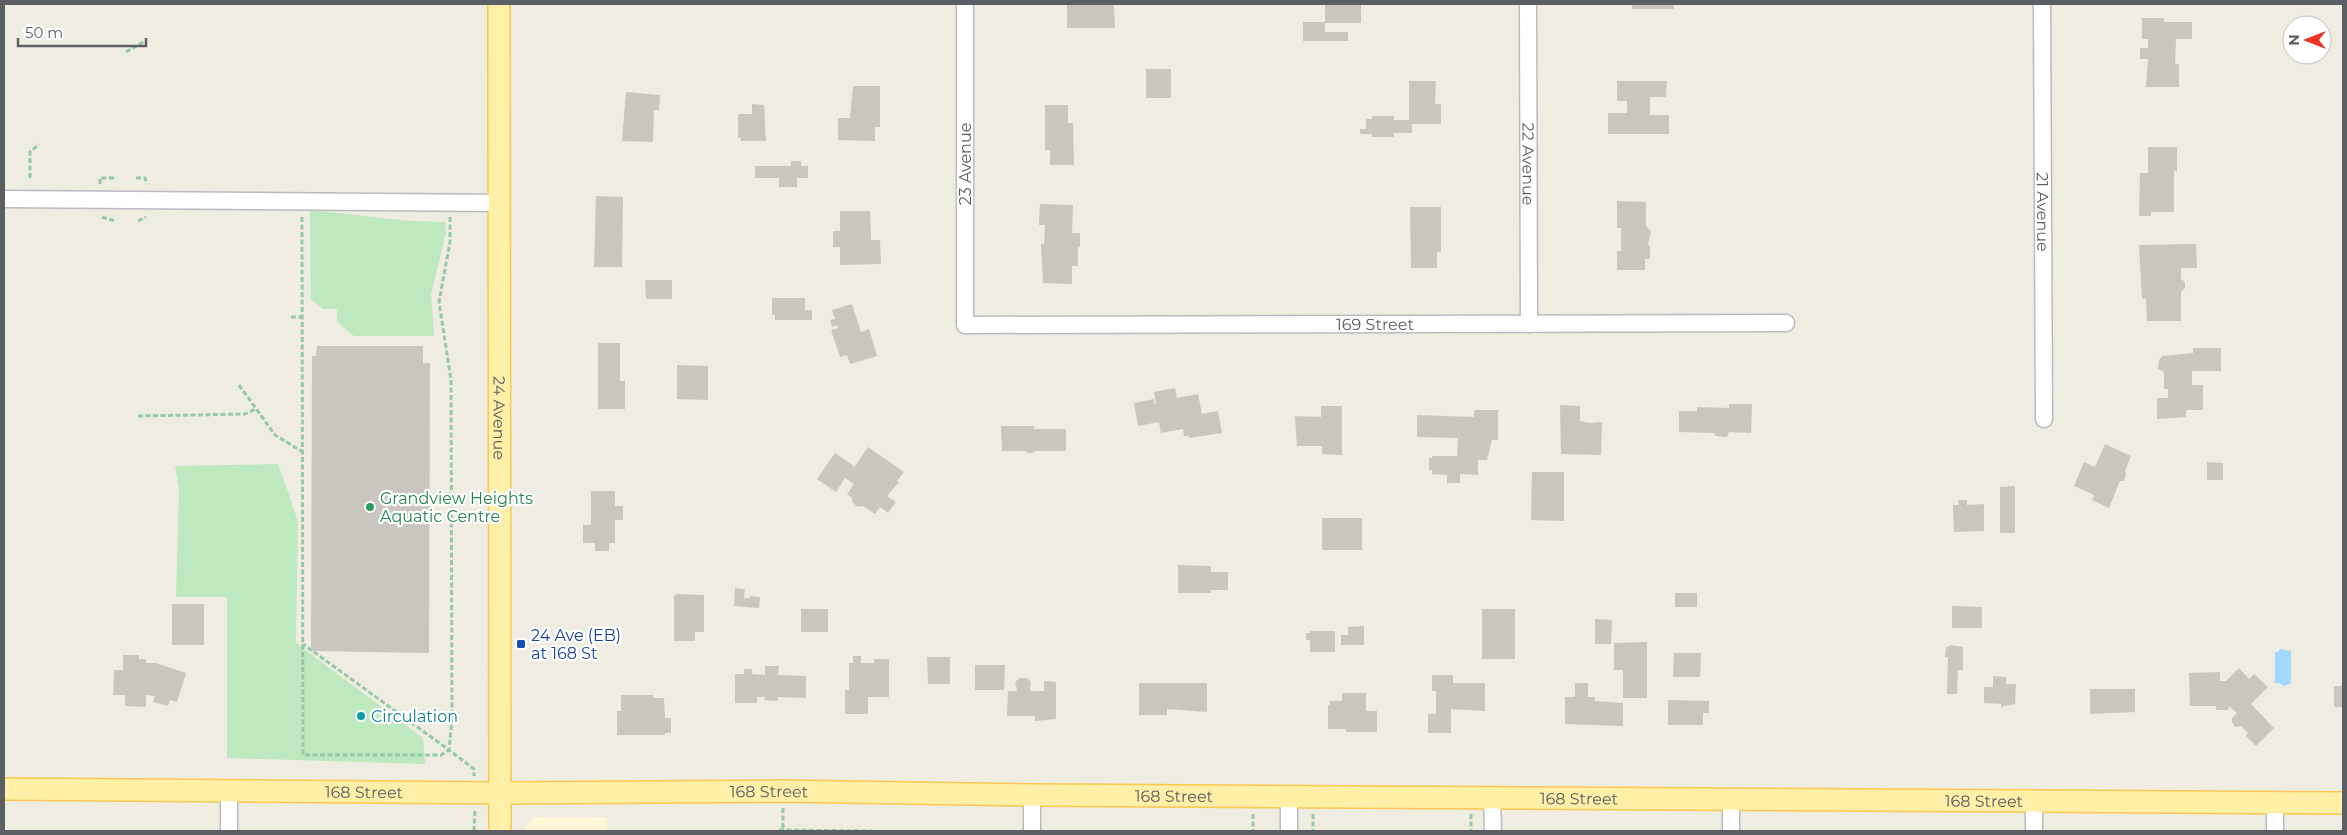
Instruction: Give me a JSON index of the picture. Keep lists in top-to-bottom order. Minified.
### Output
{"streets":{"main road":["24 Avenue","168 Street"],"street":["23 Avenue","22 Avenue","21 Avenue","169 Street"]},"crossings":[["23 Avenue","169 Street"],["22 Avenue","169 Street"],["24 Avenue","168 Street"]],"places":{"other":["Grandview Heights Aquatic Centre","Circulation"],"transit":["24 Ave (EB) at 168 St"]},"scale_bar":"50 m","north":"left"}
